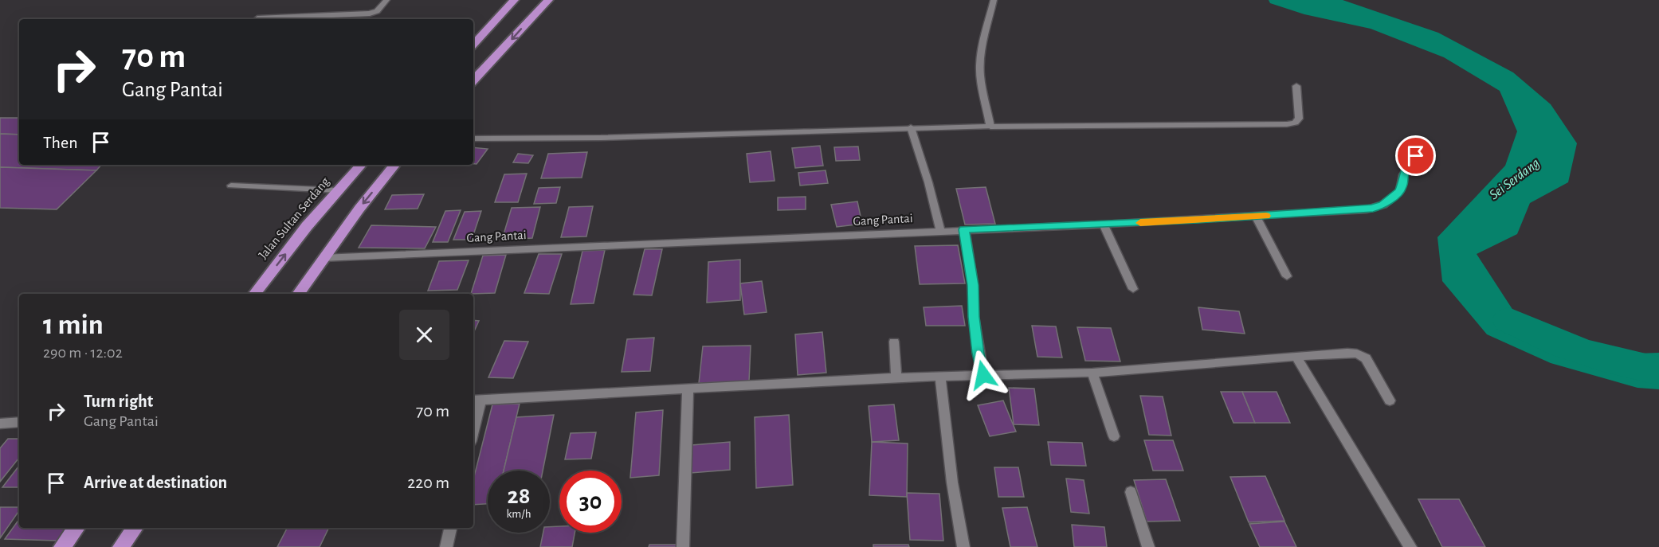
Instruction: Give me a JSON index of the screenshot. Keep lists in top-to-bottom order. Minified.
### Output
{"streets":{"highway":["Jalan Sultan Serdang"],"street":["Gang Pantai"]},"water":["Sei Serdang"],"page":{"turn":["70 m","Gang Pantai"],"then":"Then","heading":["1 min","290 m · 12:02"],"list":[{"name":"Turn right","note":"Gang Pantai","value":"70 m"},{"name":"Arrive at destination","value":"220 m"}],"speed":"28 km/h","limit":"30"}}
